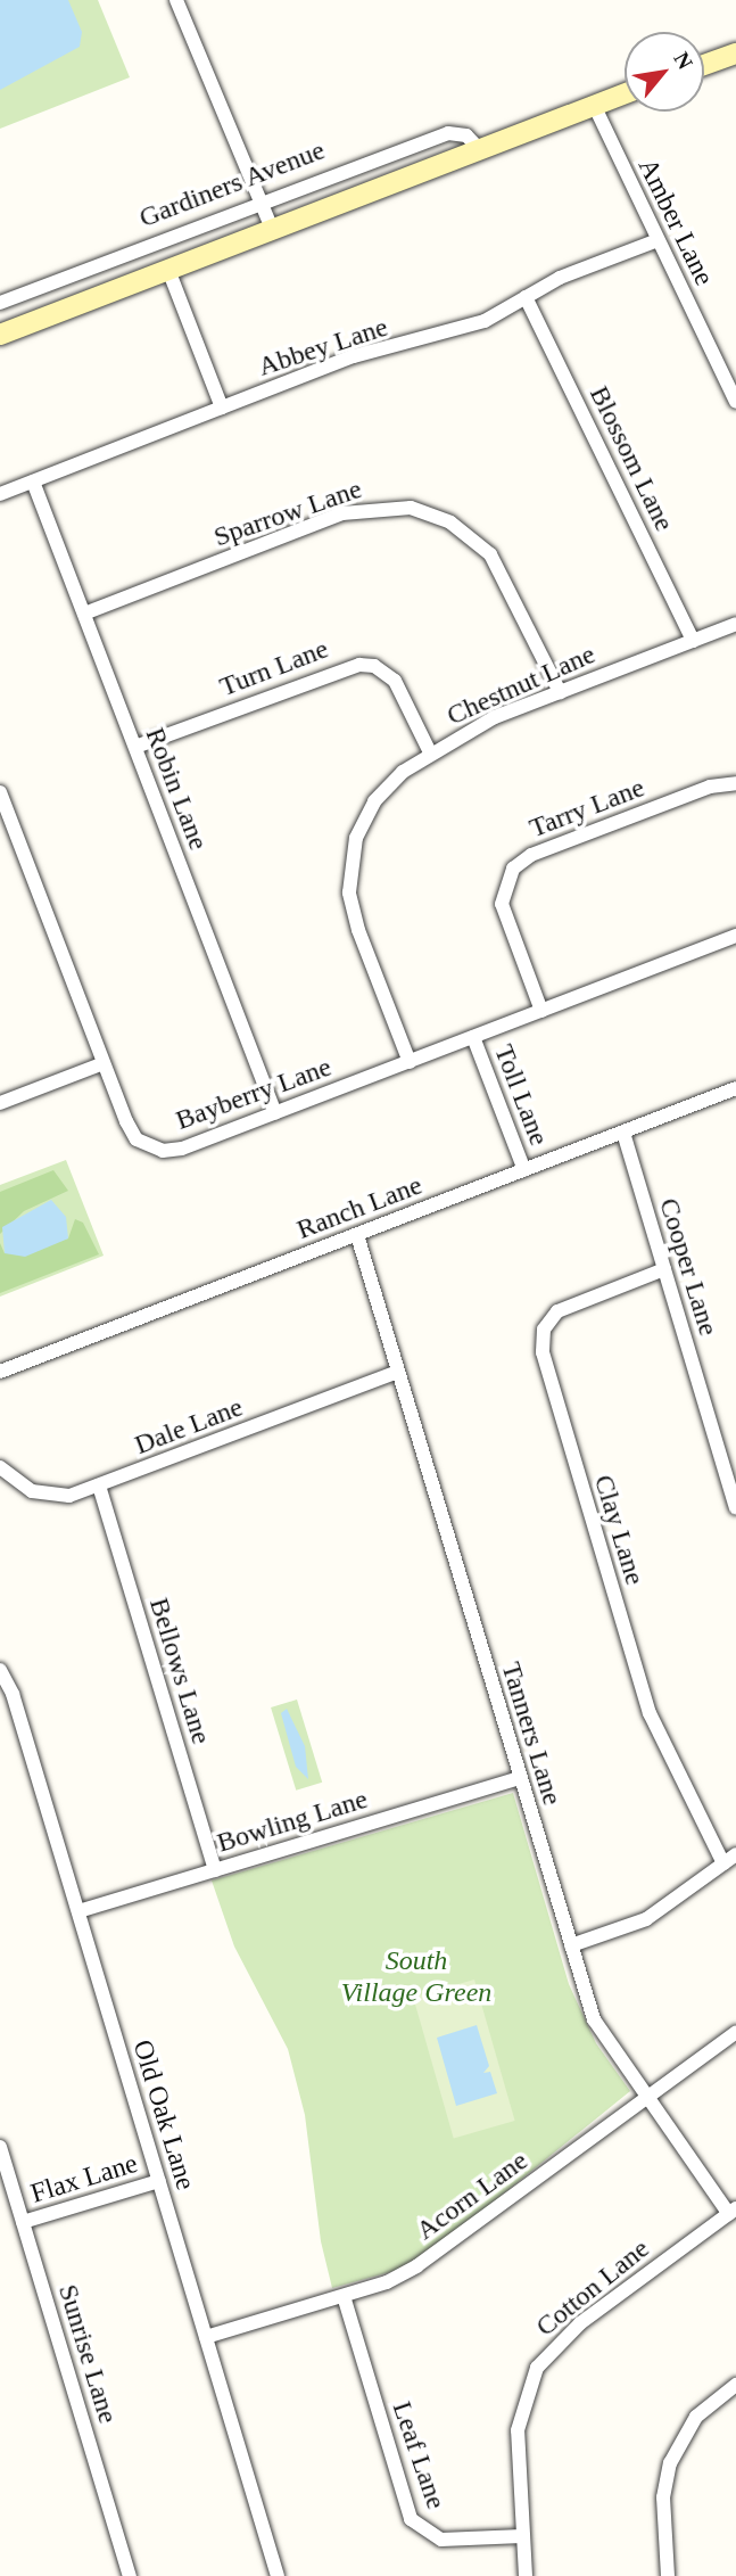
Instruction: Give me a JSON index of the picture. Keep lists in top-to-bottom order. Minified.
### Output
{"streets":{"main road":["Gardiners Avenue"],"street":["Amber Lane","Abbey Lane","Blossom Lane","Sparrow Lane","Turn Lane","Chestnut Lane","Robin Lane","Tarry Lane","Bayberry Lane","Toll Lane","Ranch Lane","Cooper Lane","Dale Lane","Clay Lane","Bellows Lane","Tanners Lane","Bowling Lane","Old Oak Lane","Flax Lane","Acorn Lane","Cotton Lane","Sunrise Lane","Leaf Lane"]},"crossings":[["Gardiners Avenue","Amber Lane"],["Amber Lane","Abbey Lane"],["Abbey Lane","Blossom Lane"],["Abbey Lane","Robin Lane"],["Blossom Lane","Chestnut Lane"],["Sparrow Lane","Chestnut Lane"],["Sparrow Lane","Robin Lane"],["Turn Lane","Chestnut Lane"],["Turn Lane","Robin Lane"],["Chestnut Lane","Bayberry Lane"],["Robin Lane","Bayberry Lane"],["Tarry Lane","Bayberry Lane"],["Bayberry Lane","Toll Lane"],["Toll Lane","Ranch Lane"],["Ranch Lane","Cooper Lane"],["Ranch Lane","Tanners Lane"],["Cooper Lane","Clay Lane"],["Dale Lane","Bellows Lane"],["Dale Lane","Tanners Lane"],["Bellows Lane","Bowling Lane"],["Tanners Lane","Bowling Lane"],["Tanners Lane","Acorn Lane"],["Tanners Lane","Cotton Lane"],["Bowling Lane","Old Oak Lane"],["Old Oak Lane","Flax Lane"],["Old Oak Lane","Acorn Lane"],["Flax Lane","Sunrise Lane"],["Acorn Lane","Leaf Lane"],["Cotton Lane","Leaf Lane"]],"parks":["South Village Green"],"north":"top right"}
